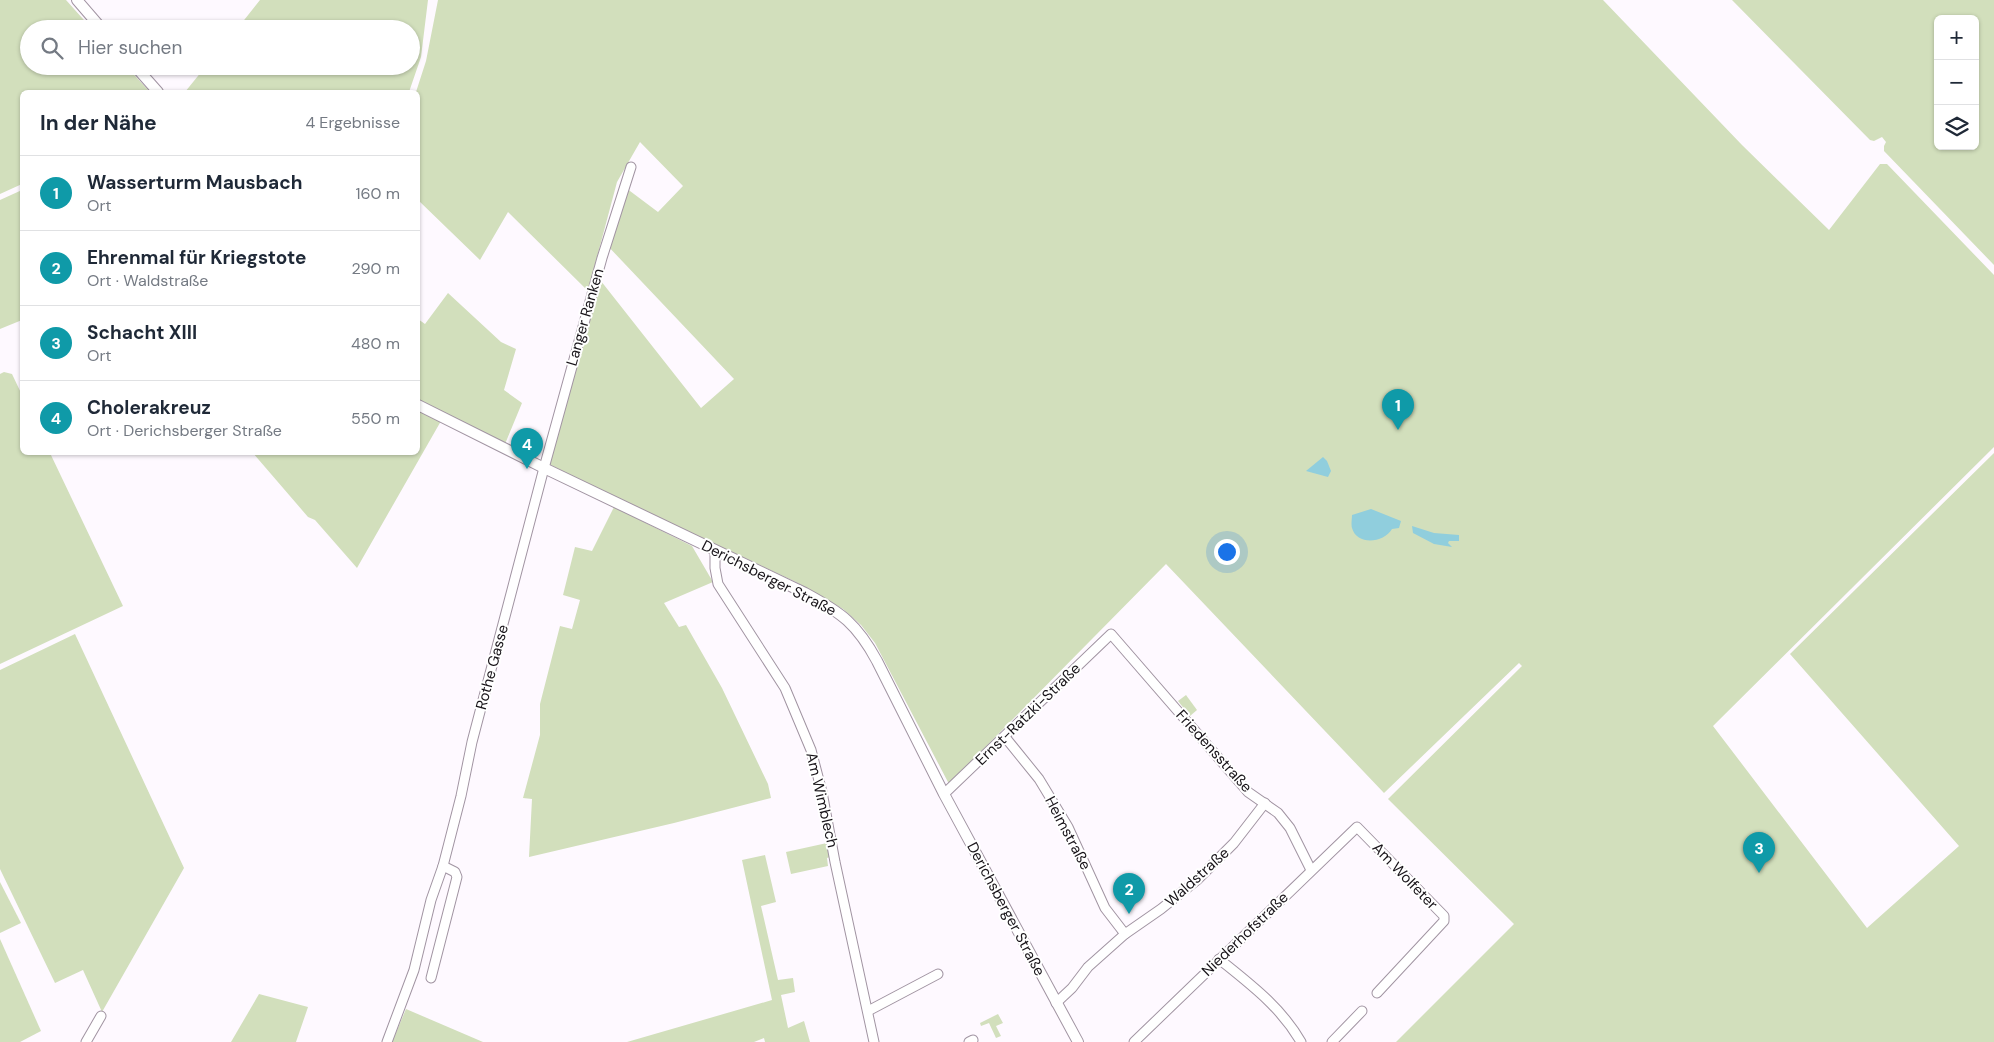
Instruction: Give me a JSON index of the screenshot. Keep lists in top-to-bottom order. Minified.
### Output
{"streets":{"street":["Langer Ranken","Derichsberger Straße","Rothe Gasse","Ernst-Ratzki-Straße","Friedensstraße","Am Wimblech","Heimstraße","Am Wolfeter","Waldstraße","Niederhofstraße"]},"crossings":[["Langer Ranken","Derichsberger Straße"],["Langer Ranken","Rothe Gasse"],["Derichsberger Straße","Rothe Gasse"],["Derichsberger Straße","Ernst-Ratzki-Straße"],["Derichsberger Straße","Am Wimblech"],["Derichsberger Straße","Waldstraße"],["Ernst-Ratzki-Straße","Friedensstraße"],["Ernst-Ratzki-Straße","Heimstraße"],["Friedensstraße","Waldstraße"],["Friedensstraße","Niederhofstraße"],["Heimstraße","Waldstraße"],["Am Wolfeter","Niederhofstraße"]],"page":{"map_buttons":["+","−"],"search":"Hier suchen","heading":["In der Nähe","4 Ergebnisse"],"list":[{"mark":"1","name":"Wasserturm Mausbach","note":"Ort","value":"160 m"},{"mark":"2","name":"Ehrenmal für Kriegstote","note":"Ort · Waldstraße","value":"290 m"},{"mark":"3","name":"Schacht XIII","note":"Ort","value":"480 m"},{"mark":"4","name":"Cholerakreuz","note":"Ort · Derichsberger Straße","value":"550 m"}],"pins":["1","4","3","2"]}}
